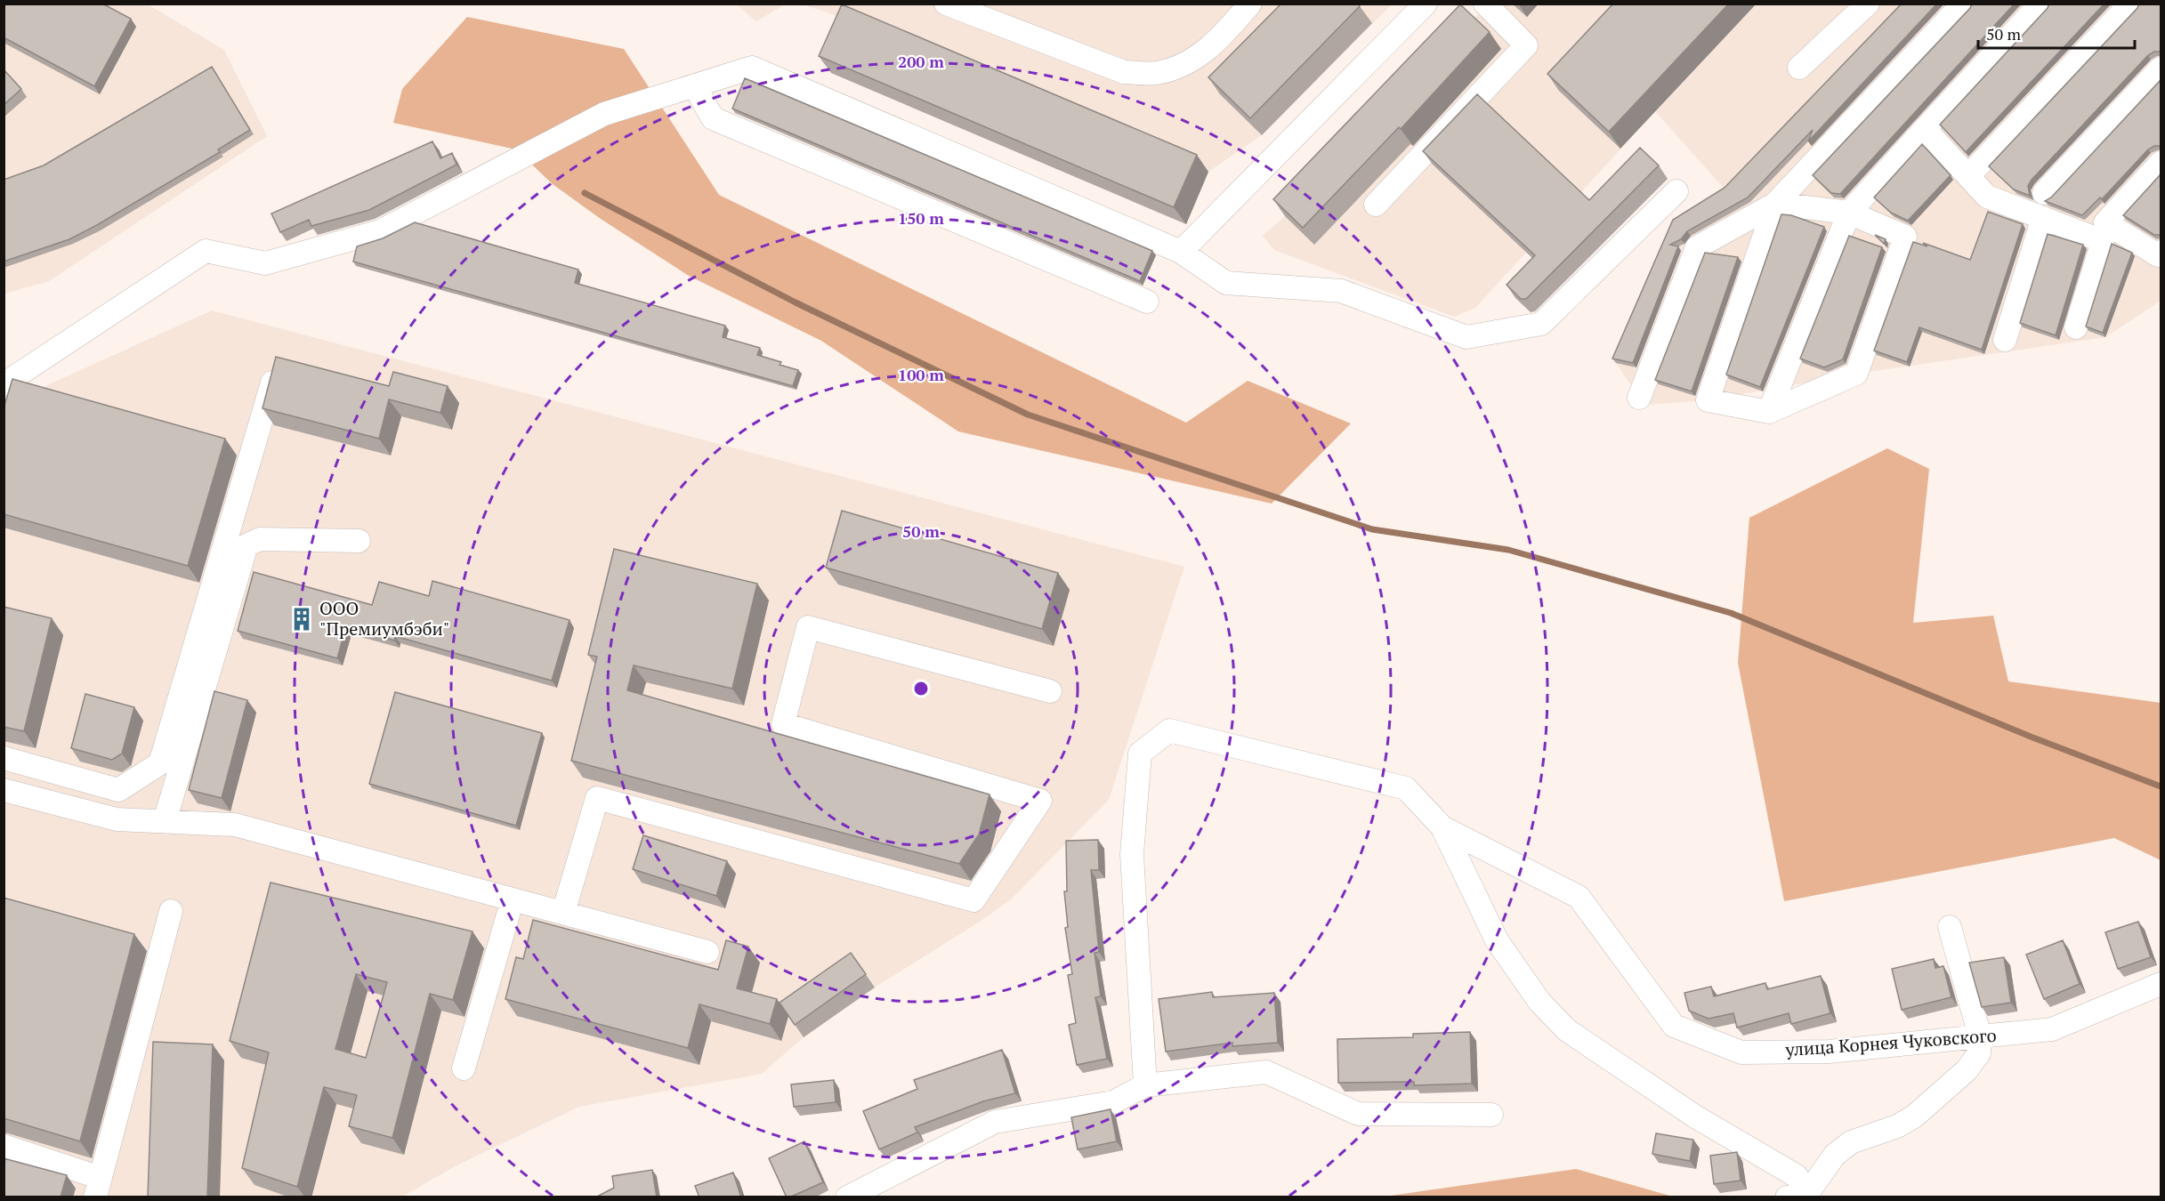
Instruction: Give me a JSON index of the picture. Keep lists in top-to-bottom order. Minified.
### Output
{"streets":{"street":["улица Корнея Чуковского"]},"places":{"building":["ООО \"Премиумбэби\""]},"scale_bar":"50 m","rings":["200 m","150 m","100 m","50 m"]}
